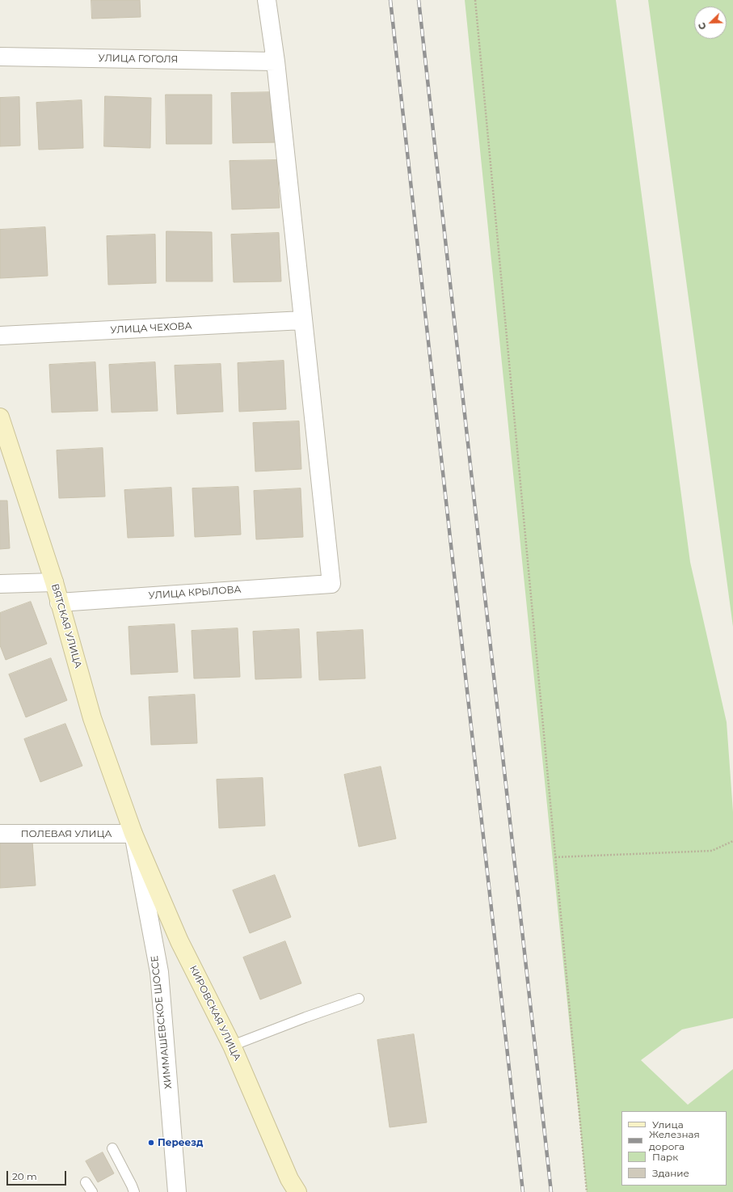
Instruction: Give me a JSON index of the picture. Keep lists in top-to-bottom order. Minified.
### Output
{"streets":{"main road":["ВЯТСКАЯ УЛИЦА","КИРОВСКАЯ УЛИЦА"],"street":["УЛИЦА ГОГОЛЯ","УЛИЦА ЧЕХОВА","УЛИЦА КРЫЛОВА","ПОЛЕВАЯ УЛИЦА","ХИММАШЕВСКОЕ ШОССЕ"]},"crossings":[["УЛИЦА ЧЕХОВА","УЛИЦА КРЫЛОВА"],["УЛИЦА КРЫЛОВА","ВЯТСКАЯ УЛИЦА"],["ВЯТСКАЯ УЛИЦА","ПОЛЕВАЯ УЛИЦА"],["ВЯТСКАЯ УЛИЦА","КИРОВСКАЯ УЛИЦА"],["ВЯТСКАЯ УЛИЦА","ХИММАШЕВСКОЕ ШОССЕ"],["ПОЛЕВАЯ УЛИЦА","КИРОВСКАЯ УЛИЦА"],["ПОЛЕВАЯ УЛИЦА","ХИММАШЕВСКОЕ ШОССЕ"],["КИРОВСКАЯ УЛИЦА","ХИММАШЕВСКОЕ ШОССЕ"]],"places":["Переезд"],"legend":["Улица","Железная дорога","Парк","Здание"],"scale_bar":"20 m","north":"bottom left"}
